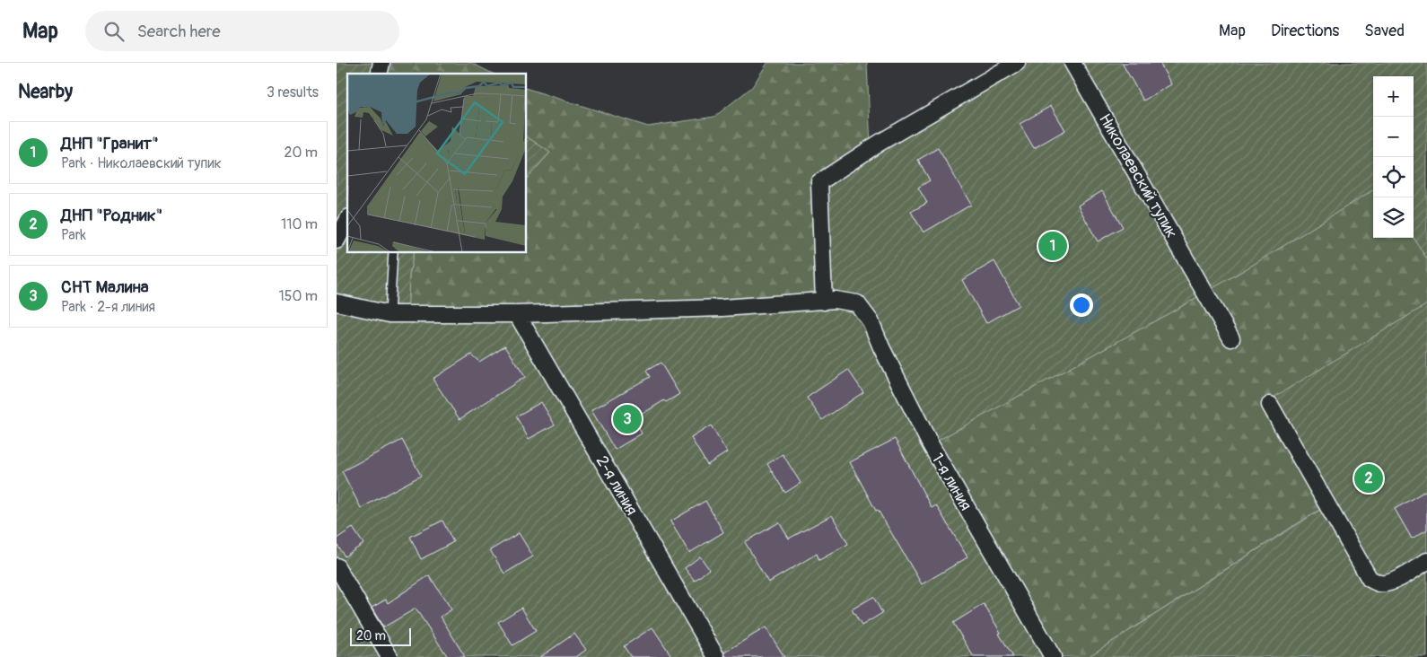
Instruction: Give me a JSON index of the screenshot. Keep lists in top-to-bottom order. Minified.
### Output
{"streets":{"street":["Николаевский тупик","1-я линия","2-я линия"]},"scale_bar":"20 m","page":{"header":"Map","search":"Search here","nav":["Map","Directions","Saved"],"heading":["Nearby","3 results"],"map_buttons":["+","−"],"list":[{"mark":"1","name":"ДНП \"Гранит\"","note":"Park · Николаевский тупик","value":"20 m"},{"mark":"2","name":"ДНП \"Родник\"","note":"Park","value":"110 m"},{"mark":"3","name":"СНТ Малина","note":"Park · 2-я линия","value":"150 m"}],"pins":["1","3","2"],"scale":"20 m"}}
